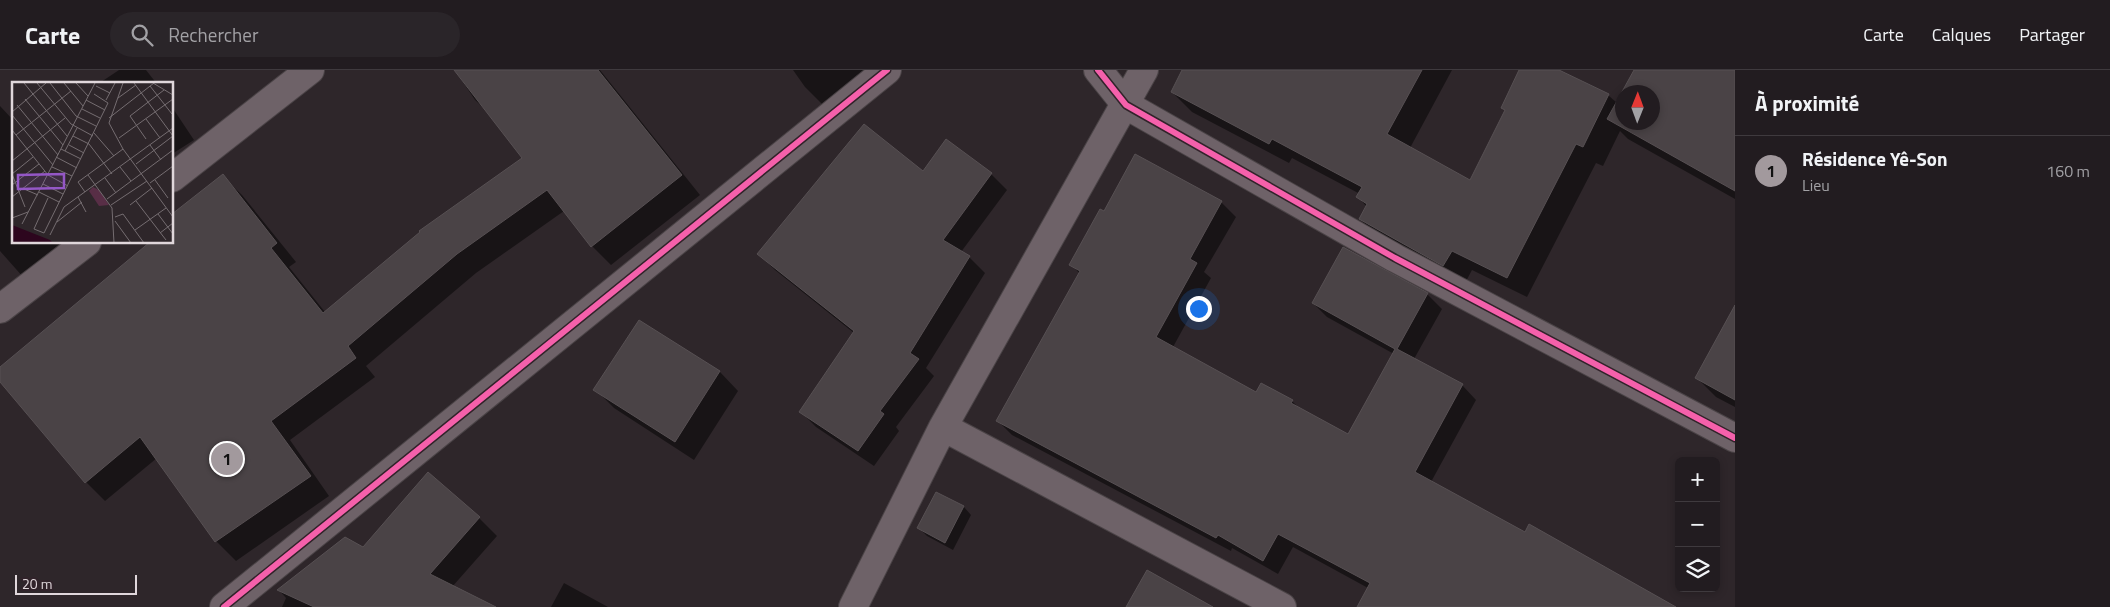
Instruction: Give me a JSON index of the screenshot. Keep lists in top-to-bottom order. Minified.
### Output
{"scale_bar":"20 m","north":"top","page":{"header":"Carte","search":"Rechercher","nav":["Carte","Calques","Partager"],"heading":"À proximité","list":[{"mark":"1","name":"Résidence Yê-Son","note":"Lieu","value":"160 m"}],"pins":"1","map_buttons":["+","−"],"scale":"20 m"}}
